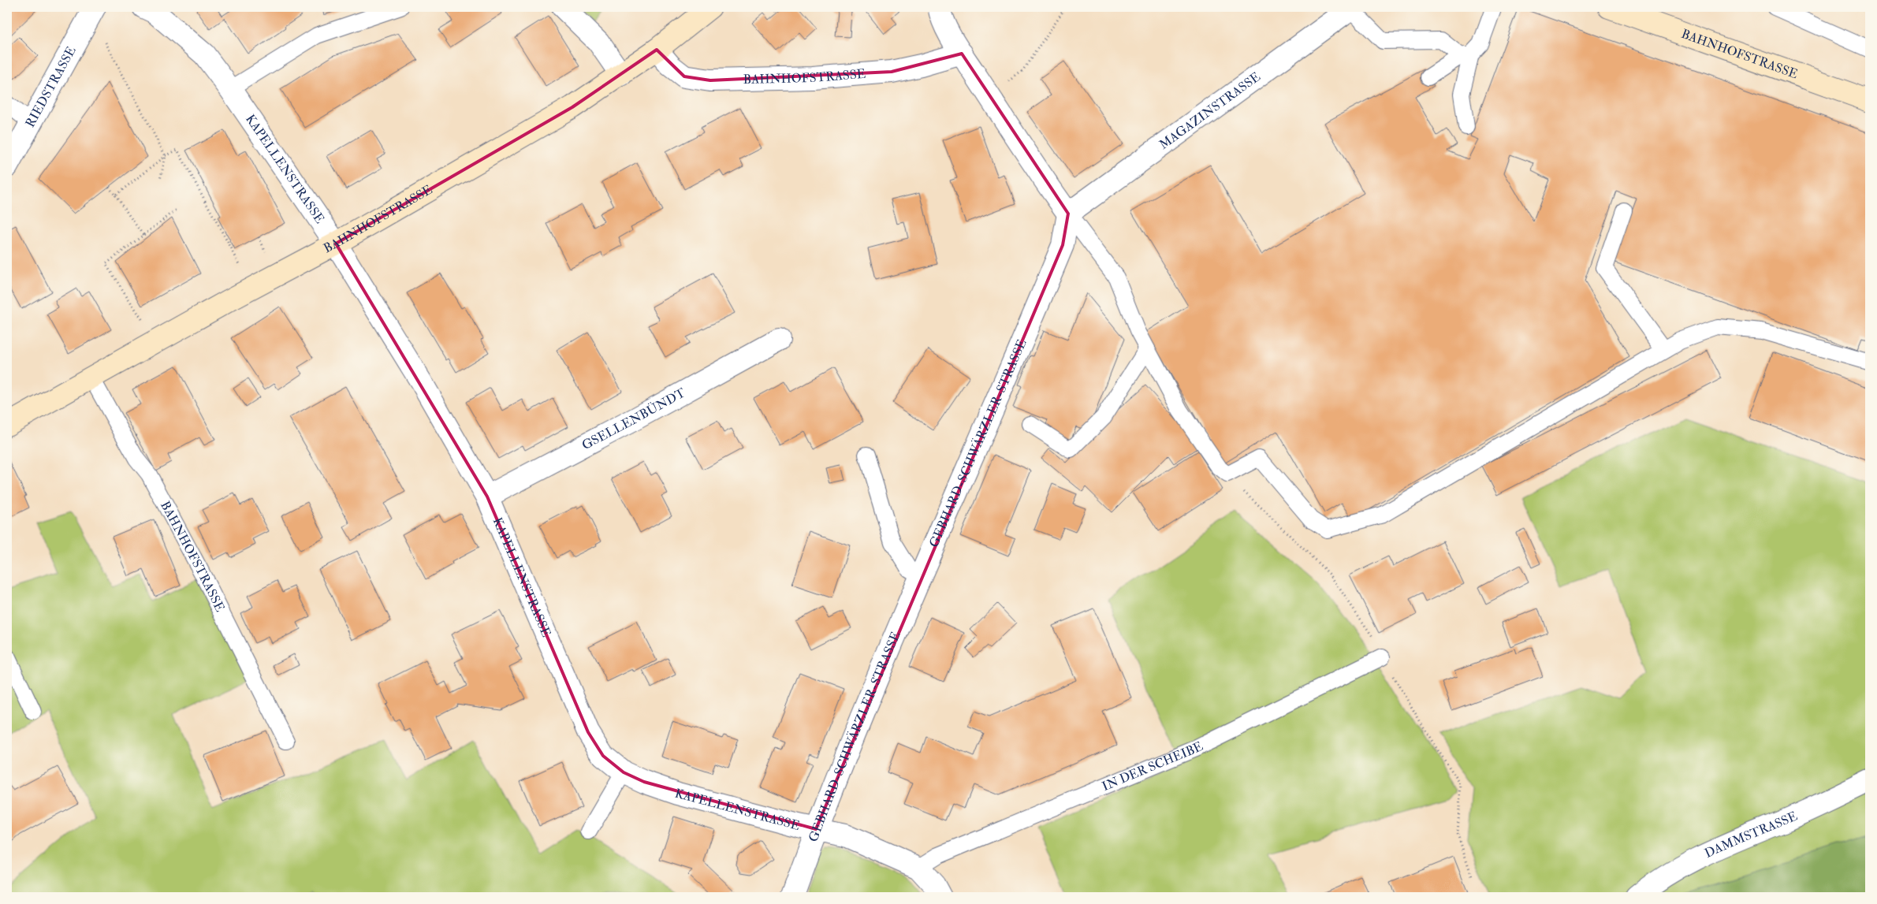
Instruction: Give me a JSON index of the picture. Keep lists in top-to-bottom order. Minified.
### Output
{"streets":{"street":["BAHNHOFSTRASSE","RIEDSTRASSE","MAGAZINSTRASSE","KAPELLENSTRASSE","GSELLENBÜNDT","GEBHARD-SCHWÄRZLER-STRASSE","DAMMSTRASSE"],"lane":["IN DER SCHEIBE"]},"crossings":[["BAHNHOFSTRASSE","KAPELLENSTRASSE"],["MAGAZINSTRASSE","GEBHARD-SCHWÄRZLER-STRASSE"],["KAPELLENSTRASSE","GSELLENBÜNDT"],["KAPELLENSTRASSE","GEBHARD-SCHWÄRZLER-STRASSE"],["KAPELLENSTRASSE","IN DER SCHEIBE"]]}
